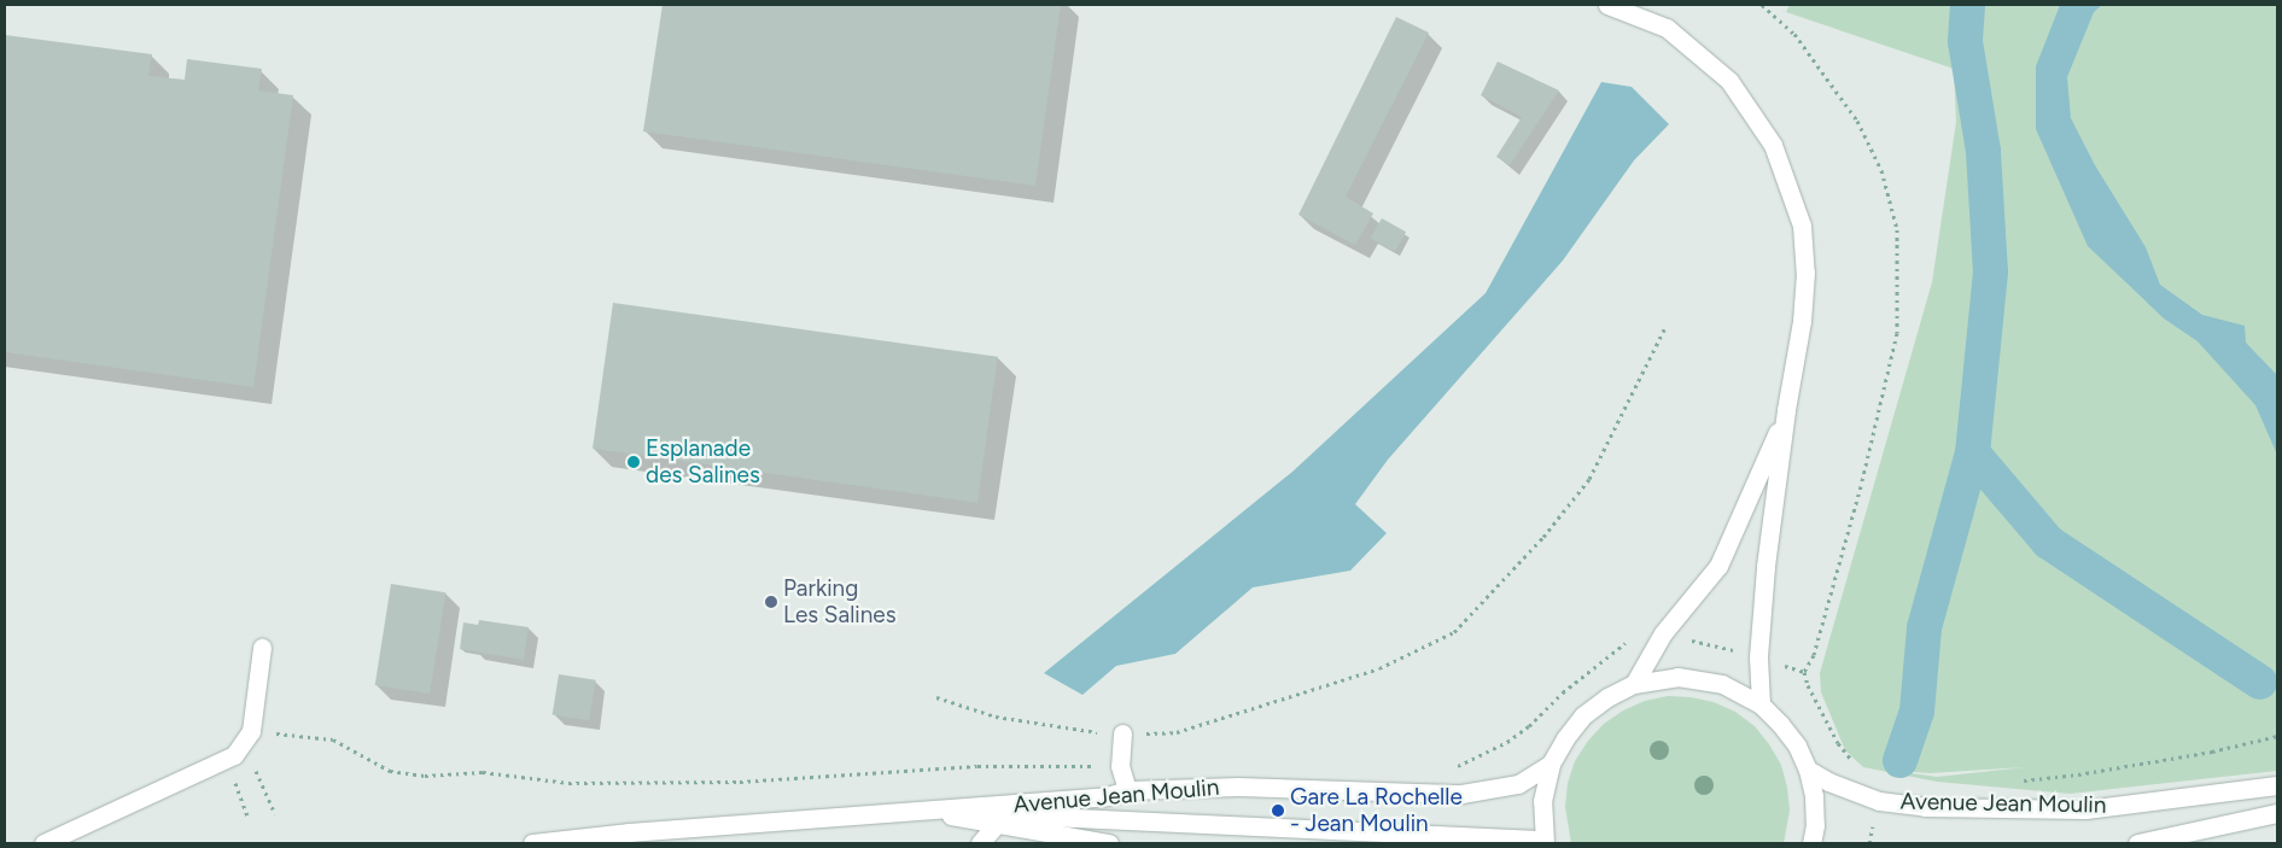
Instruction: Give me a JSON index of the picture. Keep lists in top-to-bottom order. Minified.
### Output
{"streets":{"main road":["Avenue Jean Moulin"]},"places":["Esplanade des Salines","Parking Les Salines","Gare La Rochelle - Jean Moulin"]}
